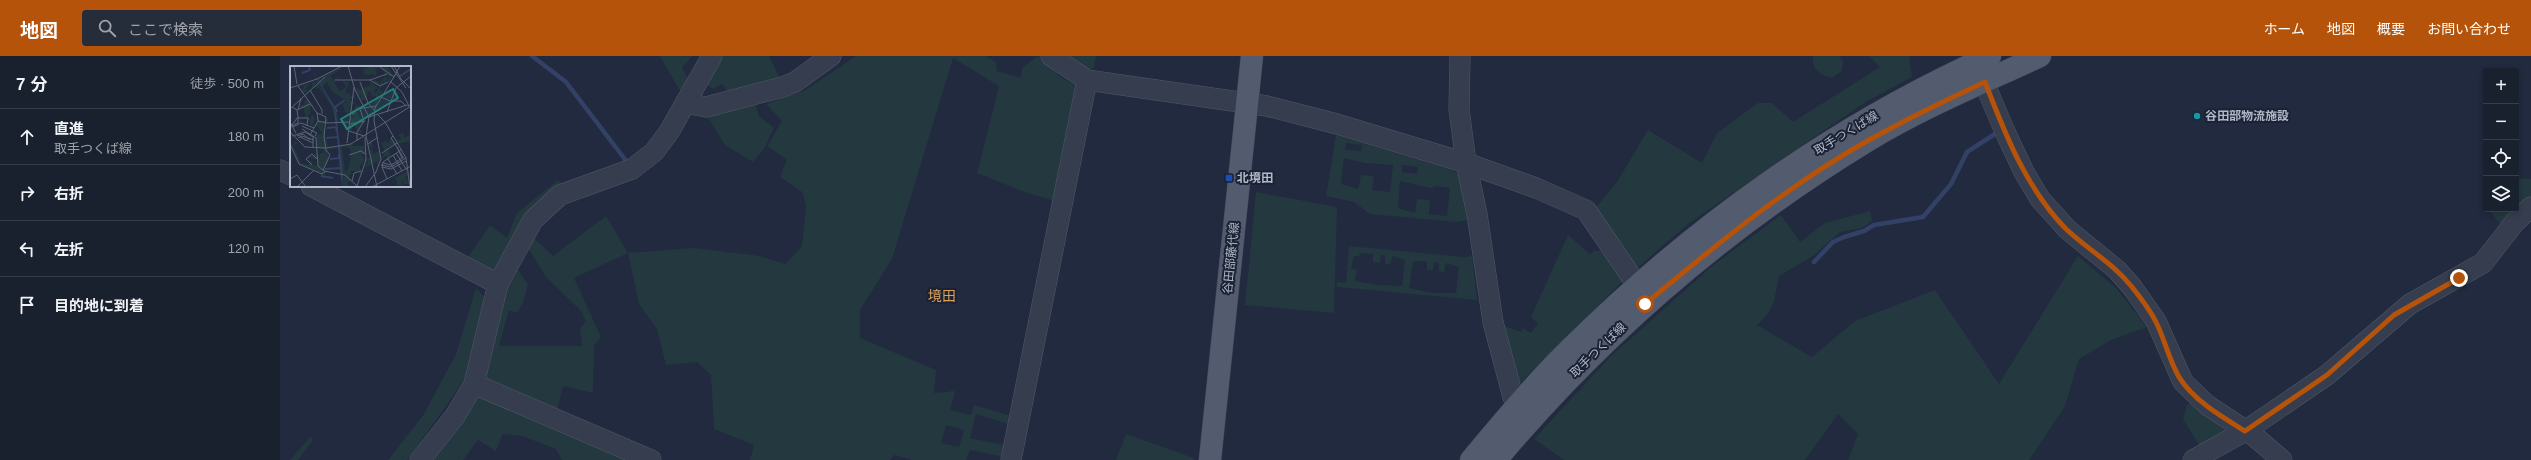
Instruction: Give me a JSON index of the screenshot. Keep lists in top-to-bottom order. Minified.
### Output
{"streets":{"main road":["取手つくば線","谷田部藤代線"]},"districts":["境田"],"places":{"other":["谷田部物流施設"],"transit":["北境田"]},"page":{"header":"地図","search":"ここで検索","nav":["ホーム","地図","概要","お問い合わせ"],"heading":["7 分","徒歩 · 500 m"],"map_buttons":["+","−"],"list":[["直進","取手つくば線","180 m"],["右折","200 m"],["左折","120 m"],"目的地に到着"]}}
